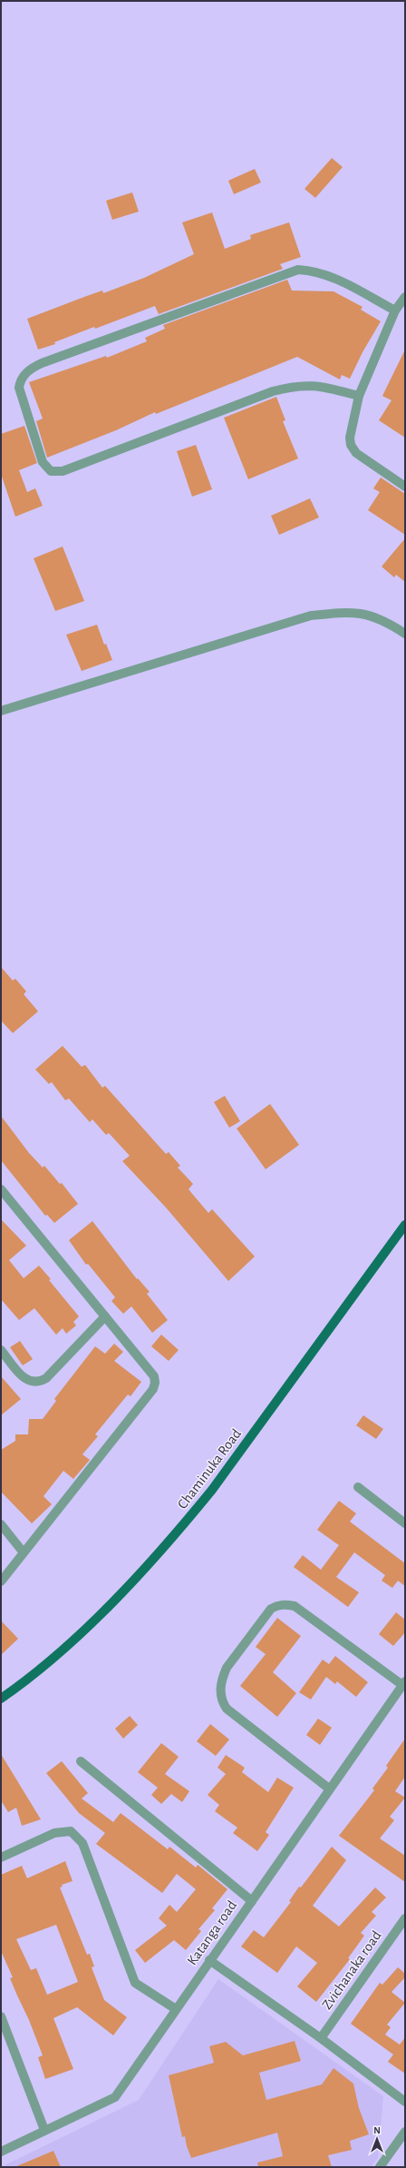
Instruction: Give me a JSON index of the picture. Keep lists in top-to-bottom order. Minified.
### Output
{"streets":{"main road":["Chaminuka Road"],"street":["Katanga road","Zvichanaka road"]},"north":"top"}
